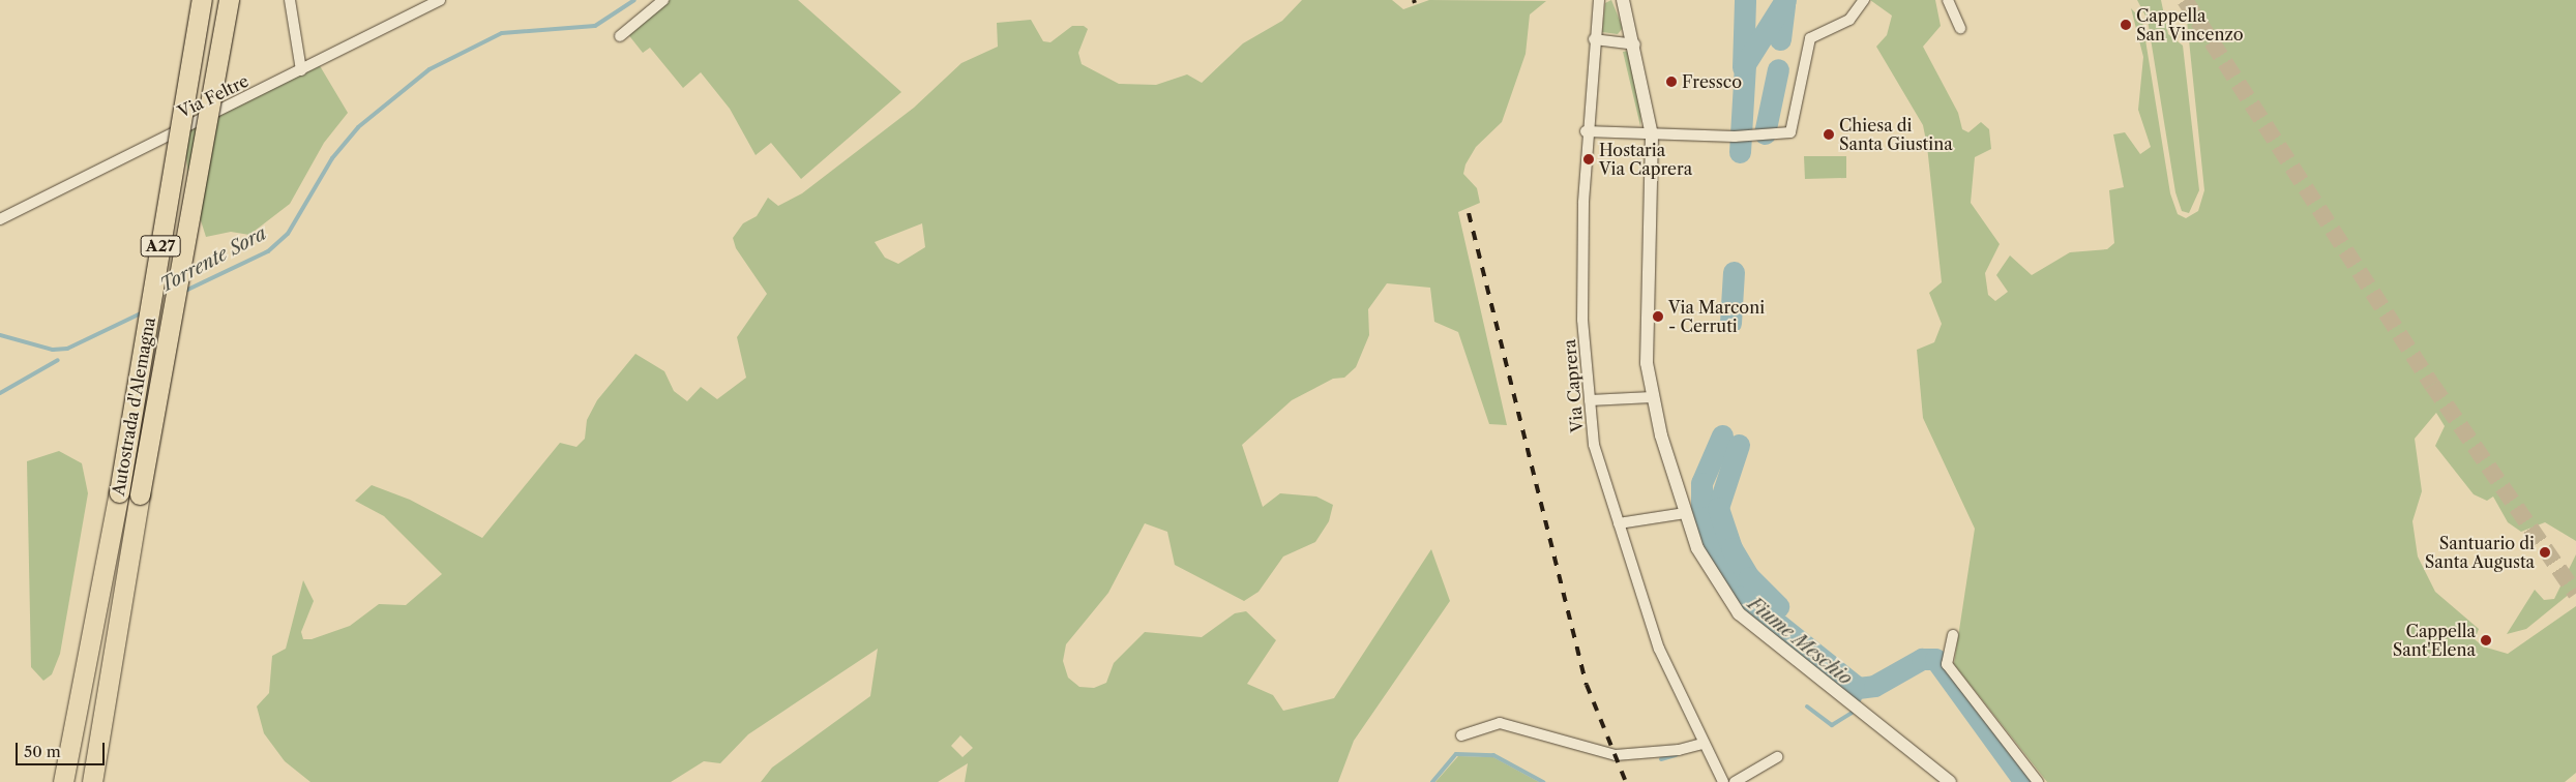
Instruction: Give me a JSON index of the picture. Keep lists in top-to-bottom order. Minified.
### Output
{"streets":{"highway":["A27","Autostrada d'Alemagna"],"street":["Via Feltre","Via Caprera"]},"water":["Torrente Sora","Fiume Meschio"],"places":["Cappella San Vincenzo","Fressco","Chiesa di Santa Giustina","Hostaria Via Caprera","Via Marconi - Cerruti","Santuario di Santa Augusta","Cappella Sant'Elena"],"scale_bar":"50 m"}
